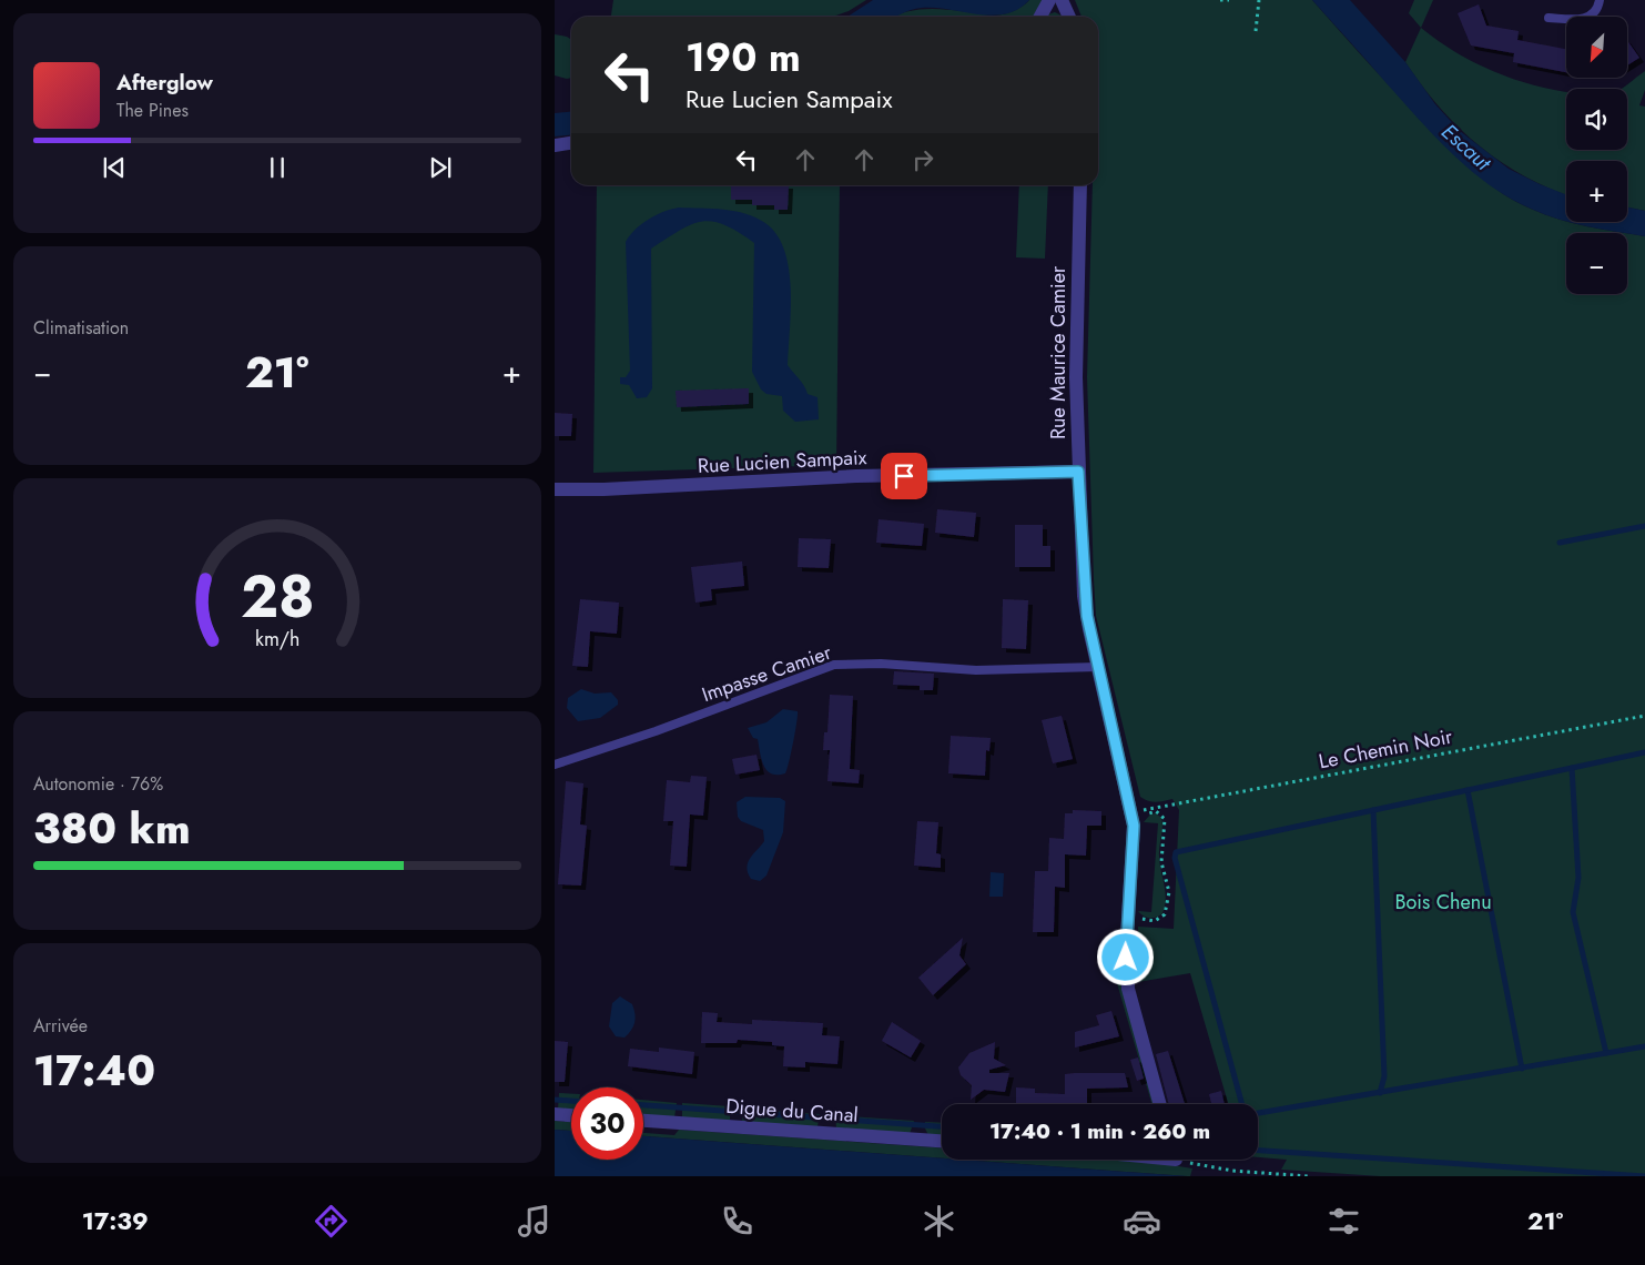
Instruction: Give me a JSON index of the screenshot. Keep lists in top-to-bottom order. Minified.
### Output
{"streets":{"street":["Rue Maurice Camier","Rue Lucien Sampaix","Digue du Canal"],"lane":["Impasse Camier"],"path":["Le Chemin Noir"]},"crossings":[["Rue Maurice Camier","Rue Lucien Sampaix"],["Rue Maurice Camier","Impasse Camier"],["Rue Maurice Camier","Le Chemin Noir"]],"water":["Escaut"],"parks":["Bois Chenu"],"north":"bottom left","page":{"map_buttons":["+","−"],"turn":["190 m","Rue Lucien Sampaix"],"song":["Afterglow","The Pines"],"tile":["Climatisation",["Autonomie · 76%","380 km"],["Arrivée","17:40"]],"heat":["−","21°","+"],"limit":"30","trip":"17:40 · 1 min · 260 m","tabs":["17:39","21°"],"gauge":["28","km/h"]}}
